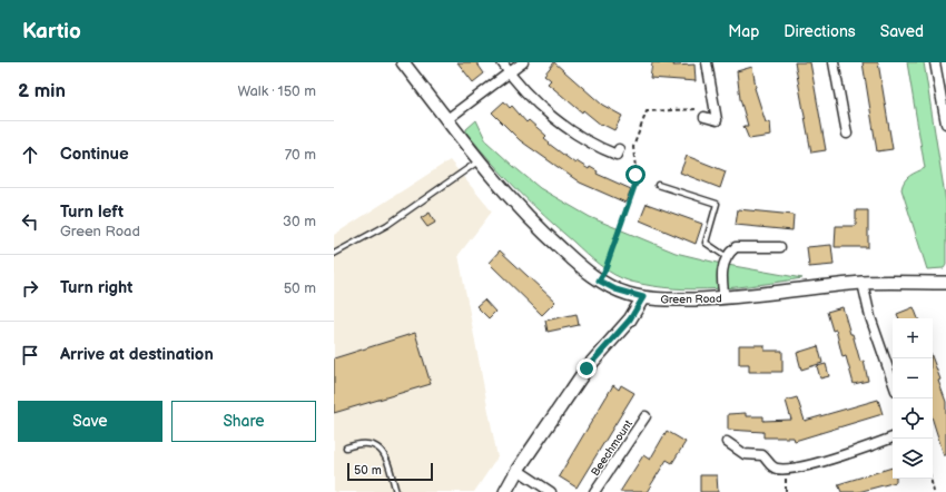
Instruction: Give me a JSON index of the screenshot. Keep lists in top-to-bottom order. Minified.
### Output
{"streets":{"street":["Green Road","Beechmount"]},"scale_bar":"50 m","page":{"header":"Kartio","nav":["Map","Directions","Saved"],"heading":["2 min","Walk · 150 m"],"list":[["Continue","70 m"],["Turn left","Green Road","30 m"],["Turn right","50 m"],"Arrive at destination"],"map_buttons":["+","−"],"buttons":["Save","Share"],"scale":"50 m"}}
